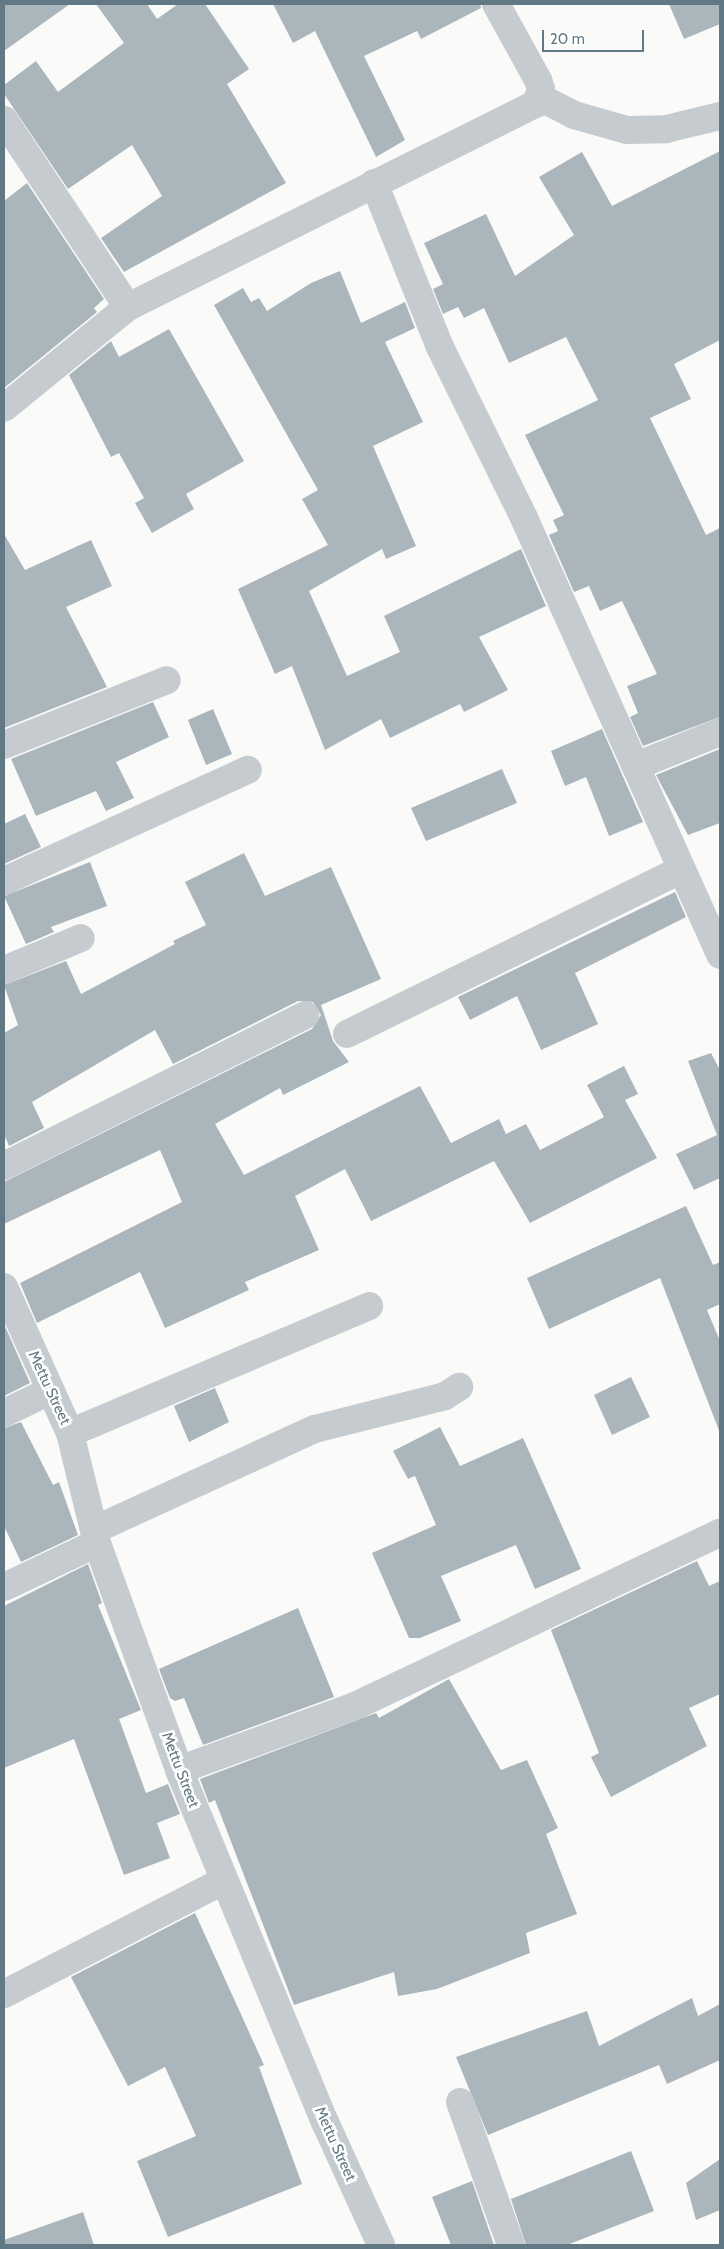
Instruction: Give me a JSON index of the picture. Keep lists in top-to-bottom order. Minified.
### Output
{"streets":{"street":["Mettu Street"]},"scale_bar":"20 m"}
